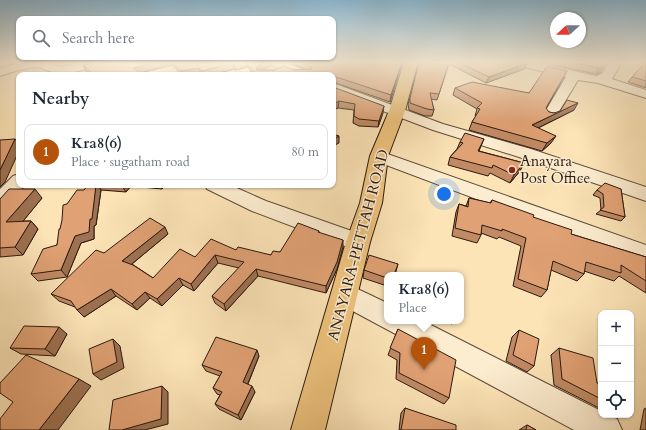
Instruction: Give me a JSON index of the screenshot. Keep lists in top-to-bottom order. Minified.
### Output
{"streets":{"main road":["ANAYARA-PETTAH ROAD"]},"places":["Anayara Post Office"],"north":"left","page":{"search":"Search here","heading":"Nearby","list":[{"mark":"1","name":"Kra8(6)","note":"Place · sugatham road","value":"80 m"}],"popup":["Kra8(6)","Place"],"map_buttons":["+","−"],"pins":"1"}}
